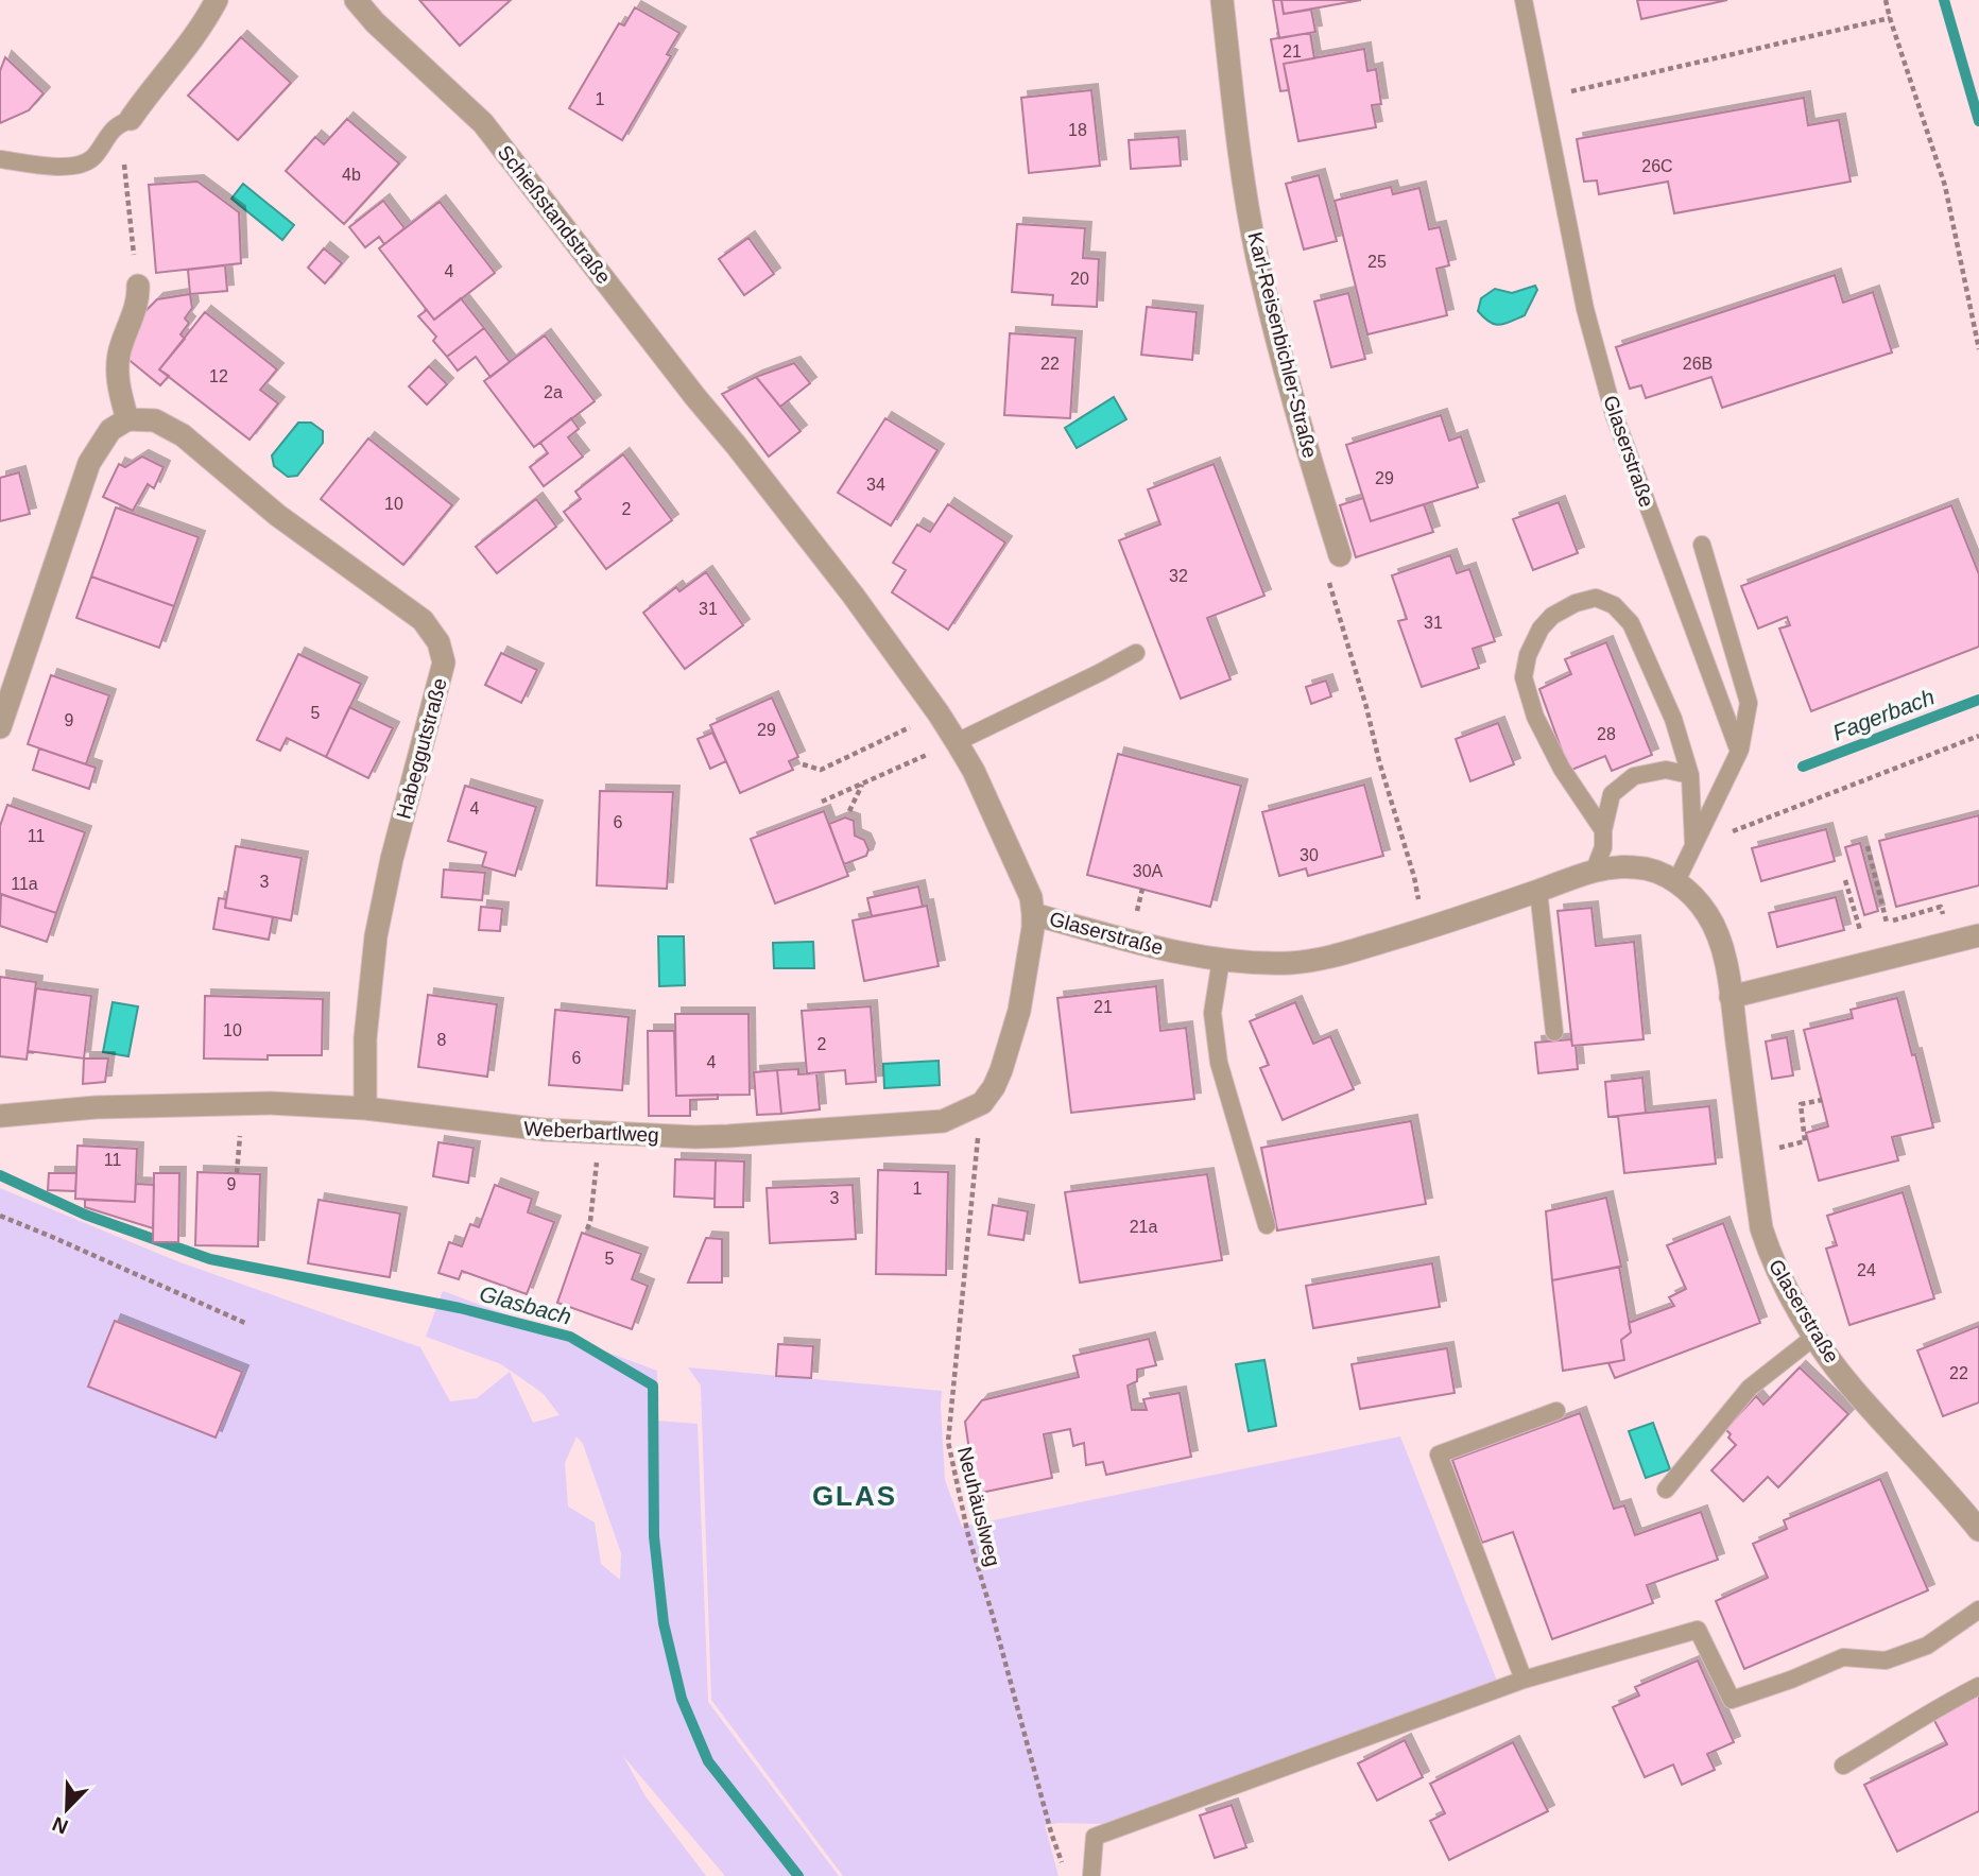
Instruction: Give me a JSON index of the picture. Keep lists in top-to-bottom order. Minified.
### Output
{"streets":{"street":["Schießstandstraße","Karl-Reisenbichler-Straße","Glaserstraße","Habeggutstraße","Weberbartlweg"],"path":["Neuhäuslweg"]},"crossings":[["Schießstandstraße","Glaserstraße"],["Glaserstraße","Weberbartlweg"],["Habeggutstraße","Weberbartlweg"]],"districts":["GLAS"],"water":["Fagerbach","Glasbach"],"house_numbers":["21","1","18","26C","4b","25","4","20","22","26B","12","2a","29","34","10","2","32","31","31","5","9","29","28","4","6","11","30","30A","3","11a","21","10","8","2","6","4","11","9","1","3","21a","5","24","22"],"north":"bottom left"}
